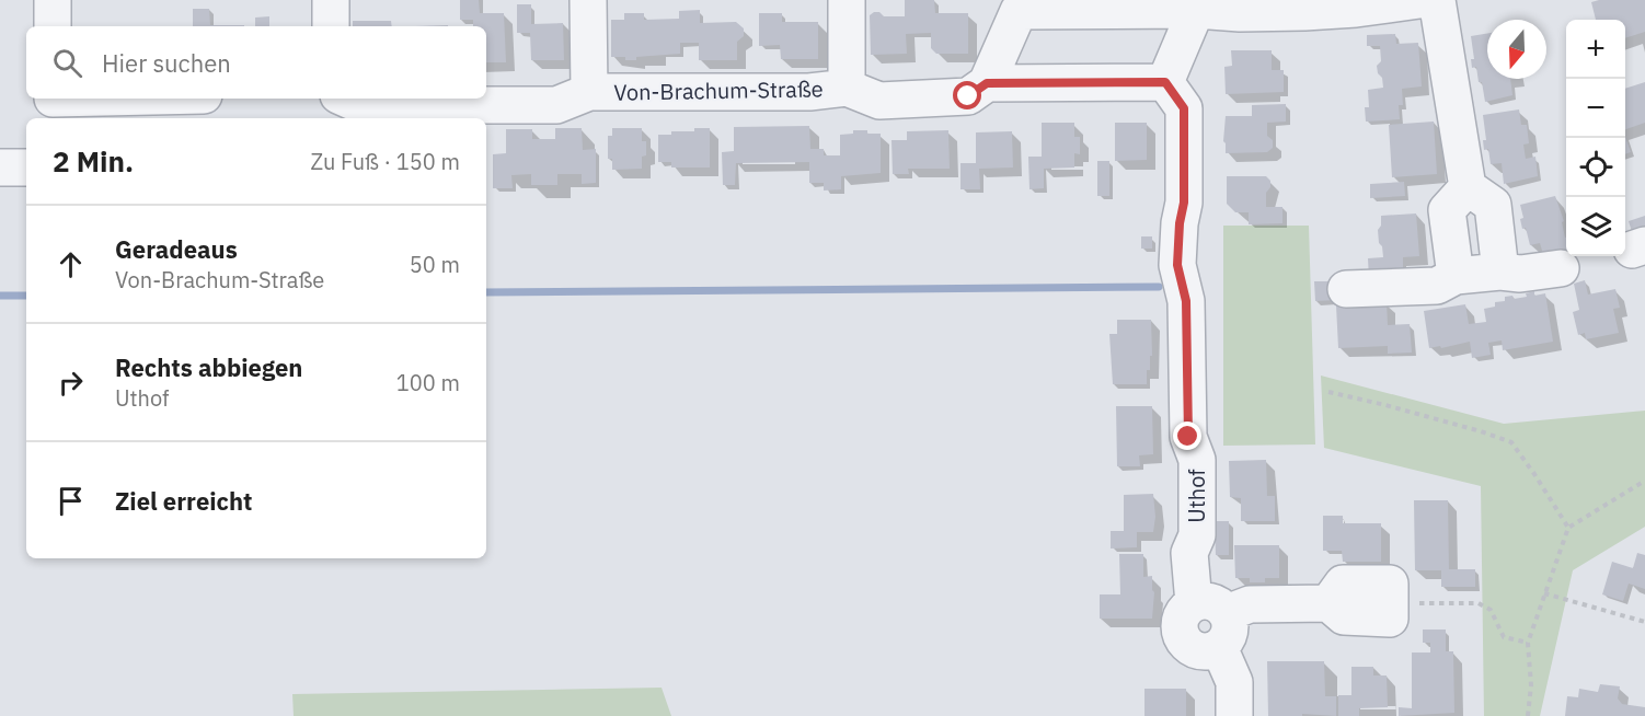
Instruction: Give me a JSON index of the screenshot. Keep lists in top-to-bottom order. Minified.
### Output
{"streets":{"street":["Von-Brachum-Straße","Uthof"]},"crossings":[["Von-Brachum-Straße","Uthof"]],"north":"bottom","page":{"map_buttons":["+","−"],"search":"Hier suchen","heading":["2 Min.","Zu Fuß · 150 m"],"list":[["Geradeaus","Von-Brachum-Straße","50 m"],["Rechts abbiegen","Uthof","100 m"],"Ziel erreicht"]}}
